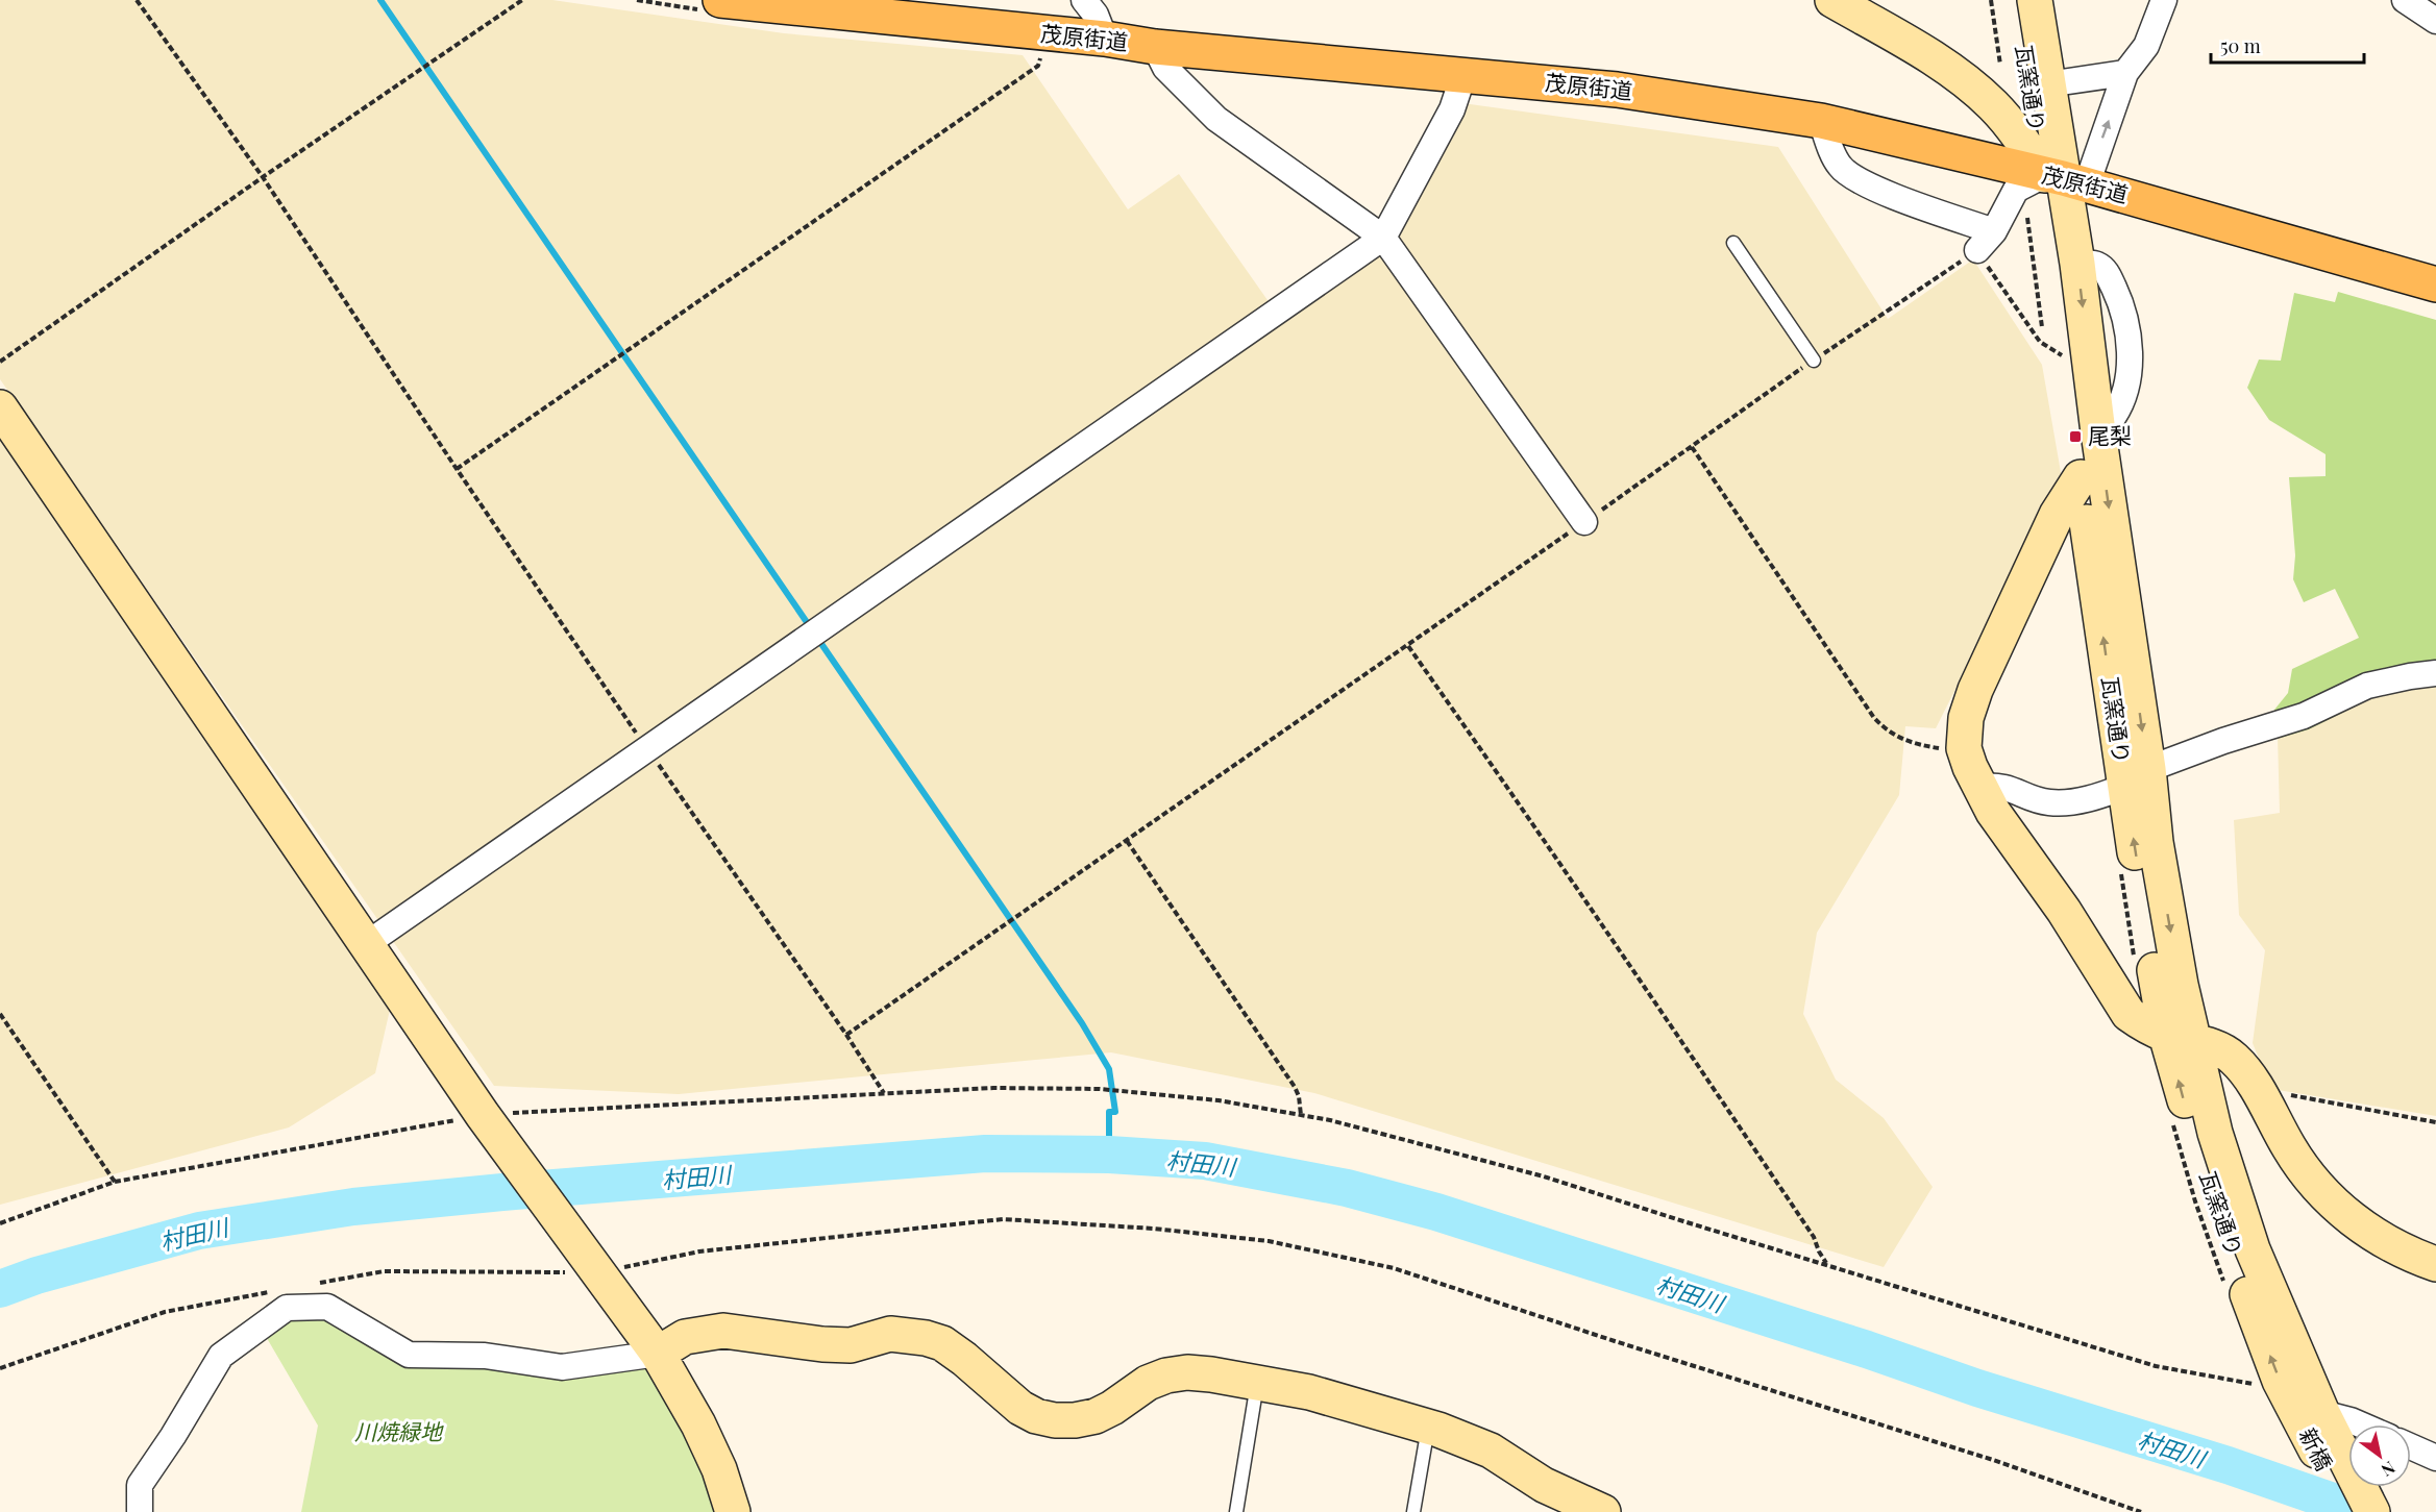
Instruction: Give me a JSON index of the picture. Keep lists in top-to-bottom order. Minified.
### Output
{"streets":{"main road":["茂原街道"],"street":["瓦窯通り","新橋"]},"crossings":[["茂原街道","瓦窯通り"],["瓦窯通り","新橋"]],"water":["村田川"],"parks":["川焼緑地"],"places":{"transit":["尾梨"]},"scale_bar":"50 m","north":"bottom right"}
